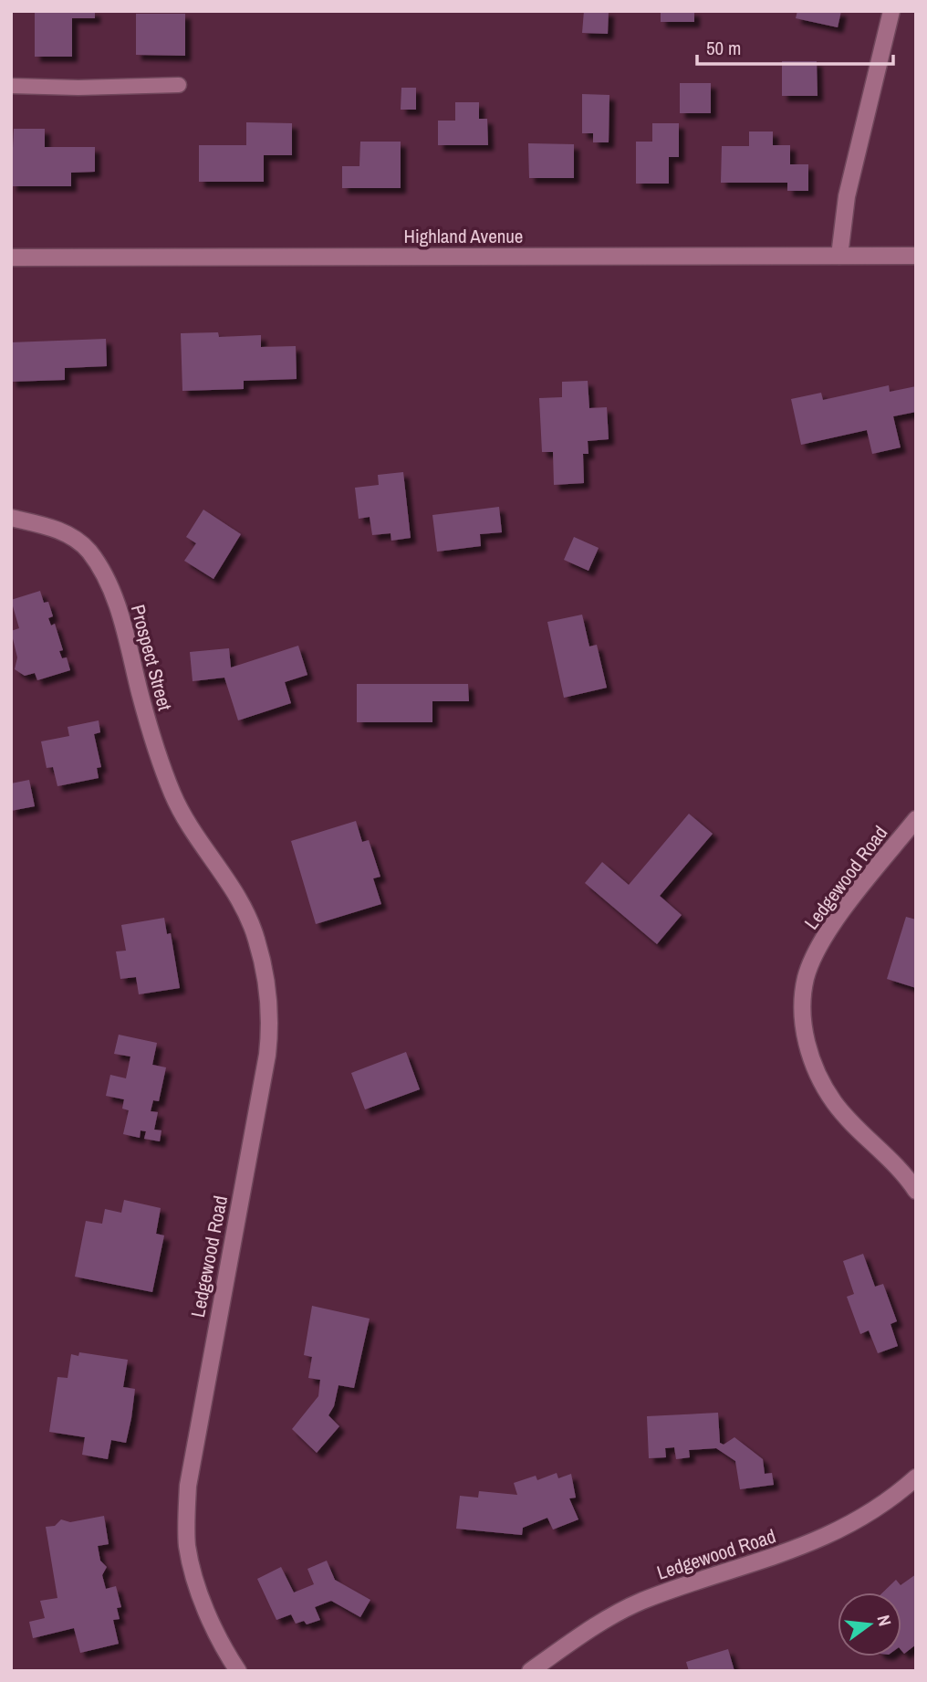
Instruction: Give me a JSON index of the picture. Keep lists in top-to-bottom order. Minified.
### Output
{"streets":{"street":["Highland Avenue","Prospect Street","Ledgewood Road"]},"crossings":[["Prospect Street","Ledgewood Road"]],"scale_bar":"50 m","north":"right"}
